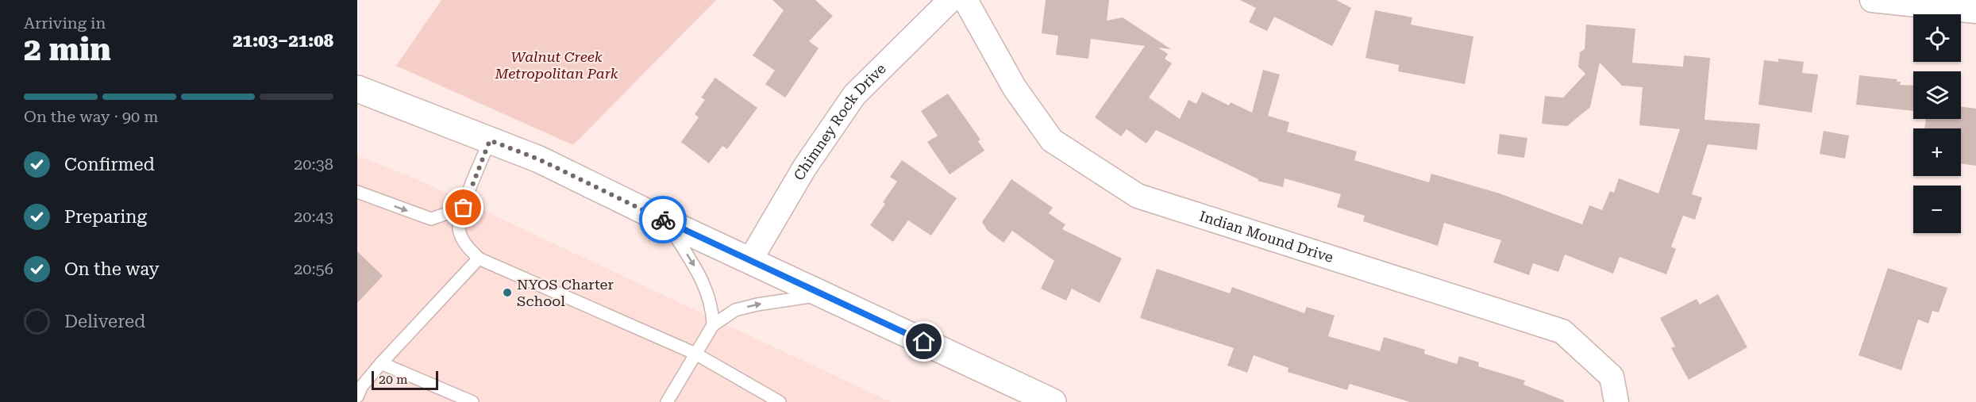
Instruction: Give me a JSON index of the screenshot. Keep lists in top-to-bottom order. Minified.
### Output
{"streets":{"street":["Chimney Rock Drive","Indian Mound Drive"]},"parks":["Walnut Creek Metropolitan Park"],"places":["NYOS Charter School"],"scale_bar":"20 m","page":{"heading":["2 min","Arriving in","21:03–21:08"],"map_buttons":["+","−"],"bar":"On the way · 90 m","list":[["Confirmed","20:38"],["Preparing","20:43"],["On the way","20:56"],"Delivered"],"scale":"20 m"}}
